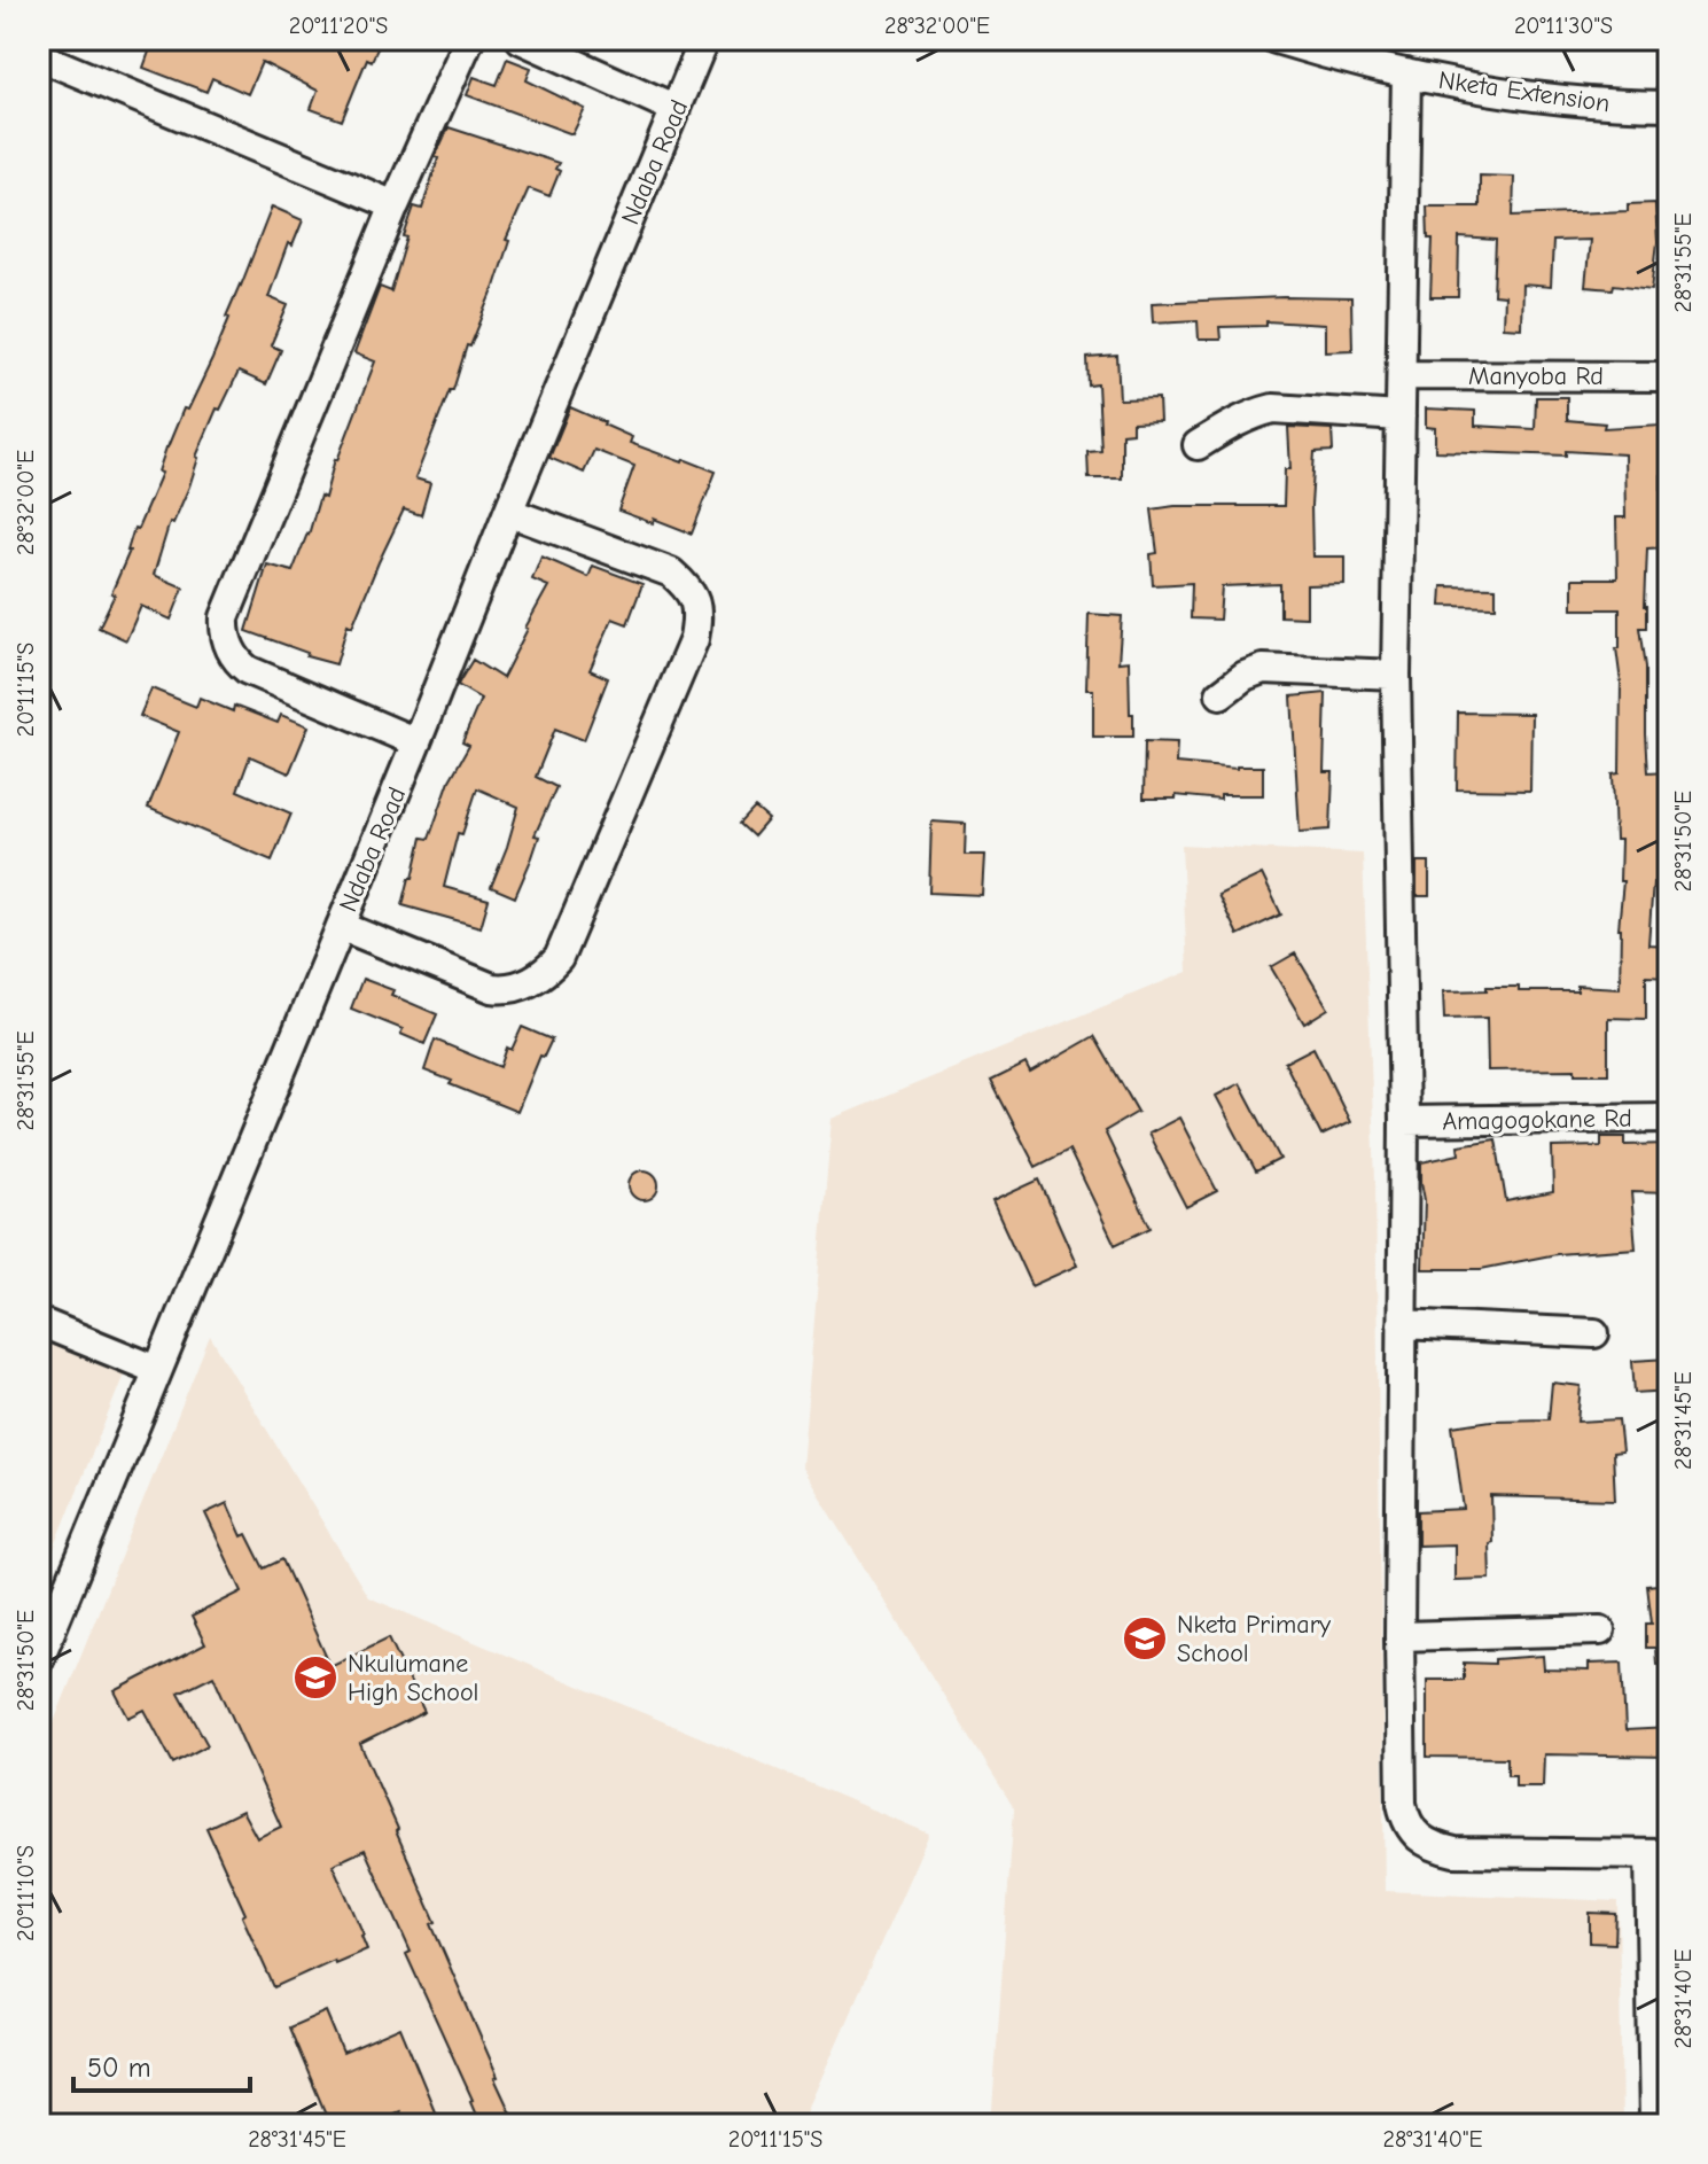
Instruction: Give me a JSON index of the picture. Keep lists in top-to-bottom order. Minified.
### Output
{"streets":{"street":["Nketa Extension","Ndaba Road","Manyoba Rd","Amagogokane Rd"]},"places":{"school or university":["Nketa Primary School","Nkulumane High School"]},"scale_bar":"50 m","coordinates":["20°11'20\"S","28°32'00\"E","20°11'30\"S","28°31'55\"E","20°11'15\"S","28°31'50\"E","28°31'45\"E","20°11'10\"S","28°31'40\"E"]}
